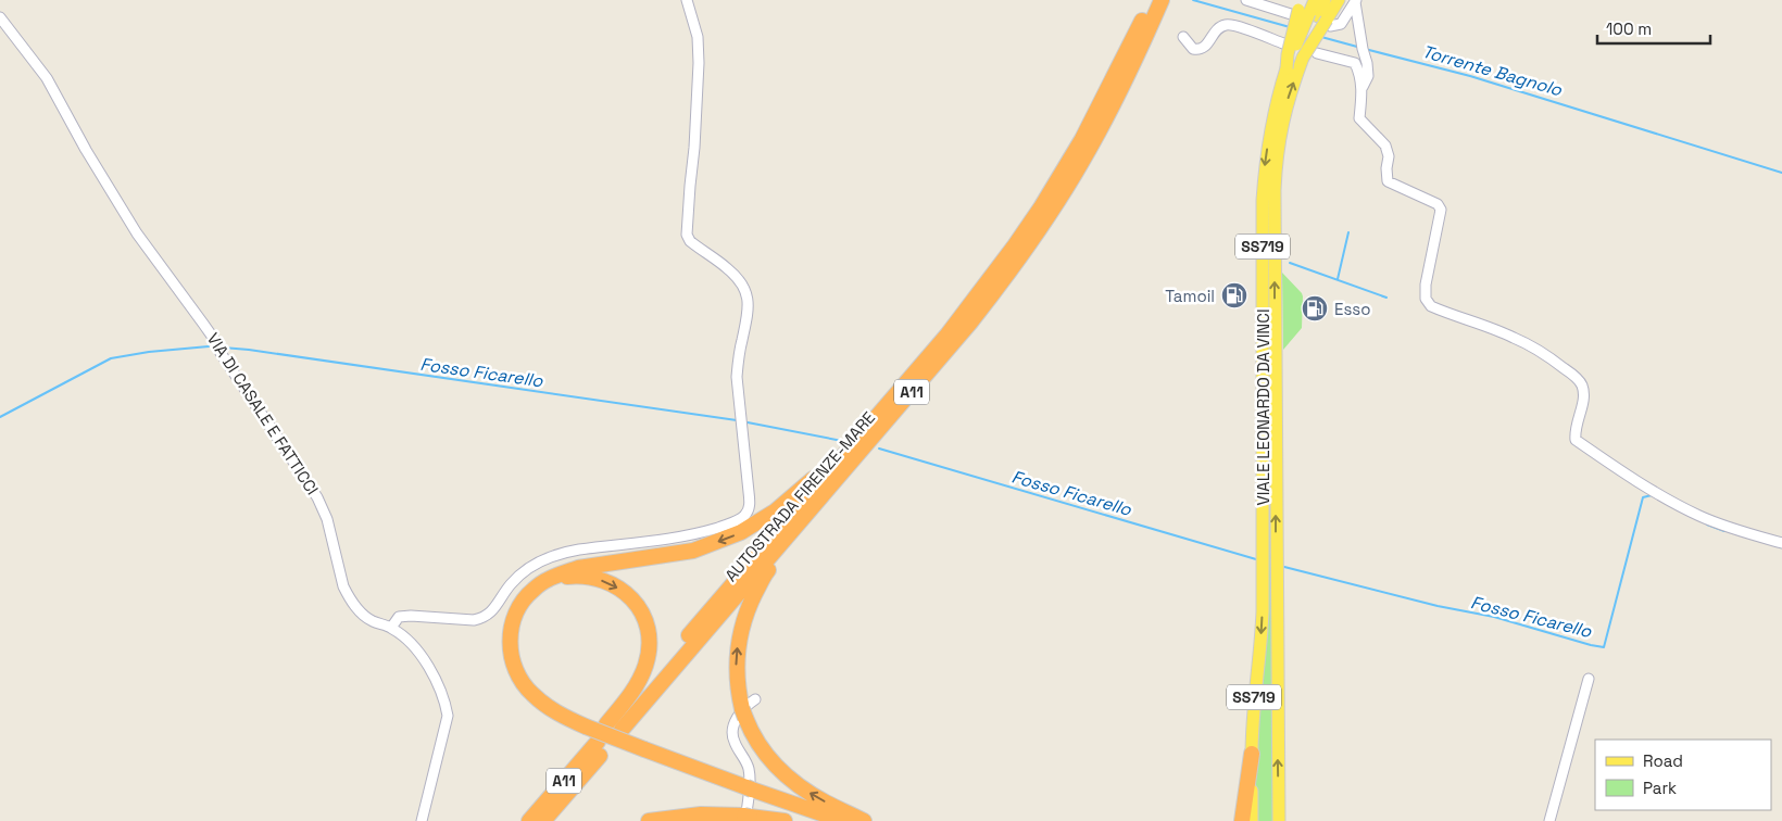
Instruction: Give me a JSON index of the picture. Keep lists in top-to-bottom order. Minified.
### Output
{"streets":{"highway":["A11","AUTOSTRADA FIRENZE-MARE"],"main road":["SS719","VIALE LEONARDO DA VINCI"],"street":["VIA DI CASALE E FATTICCI"]},"water":["Torrente Bagnolo","Fosso Ficarello"],"places":{"fuel station":["Tamoil","Esso"]},"legend":["Road","Park"],"scale_bar":"100 m"}
